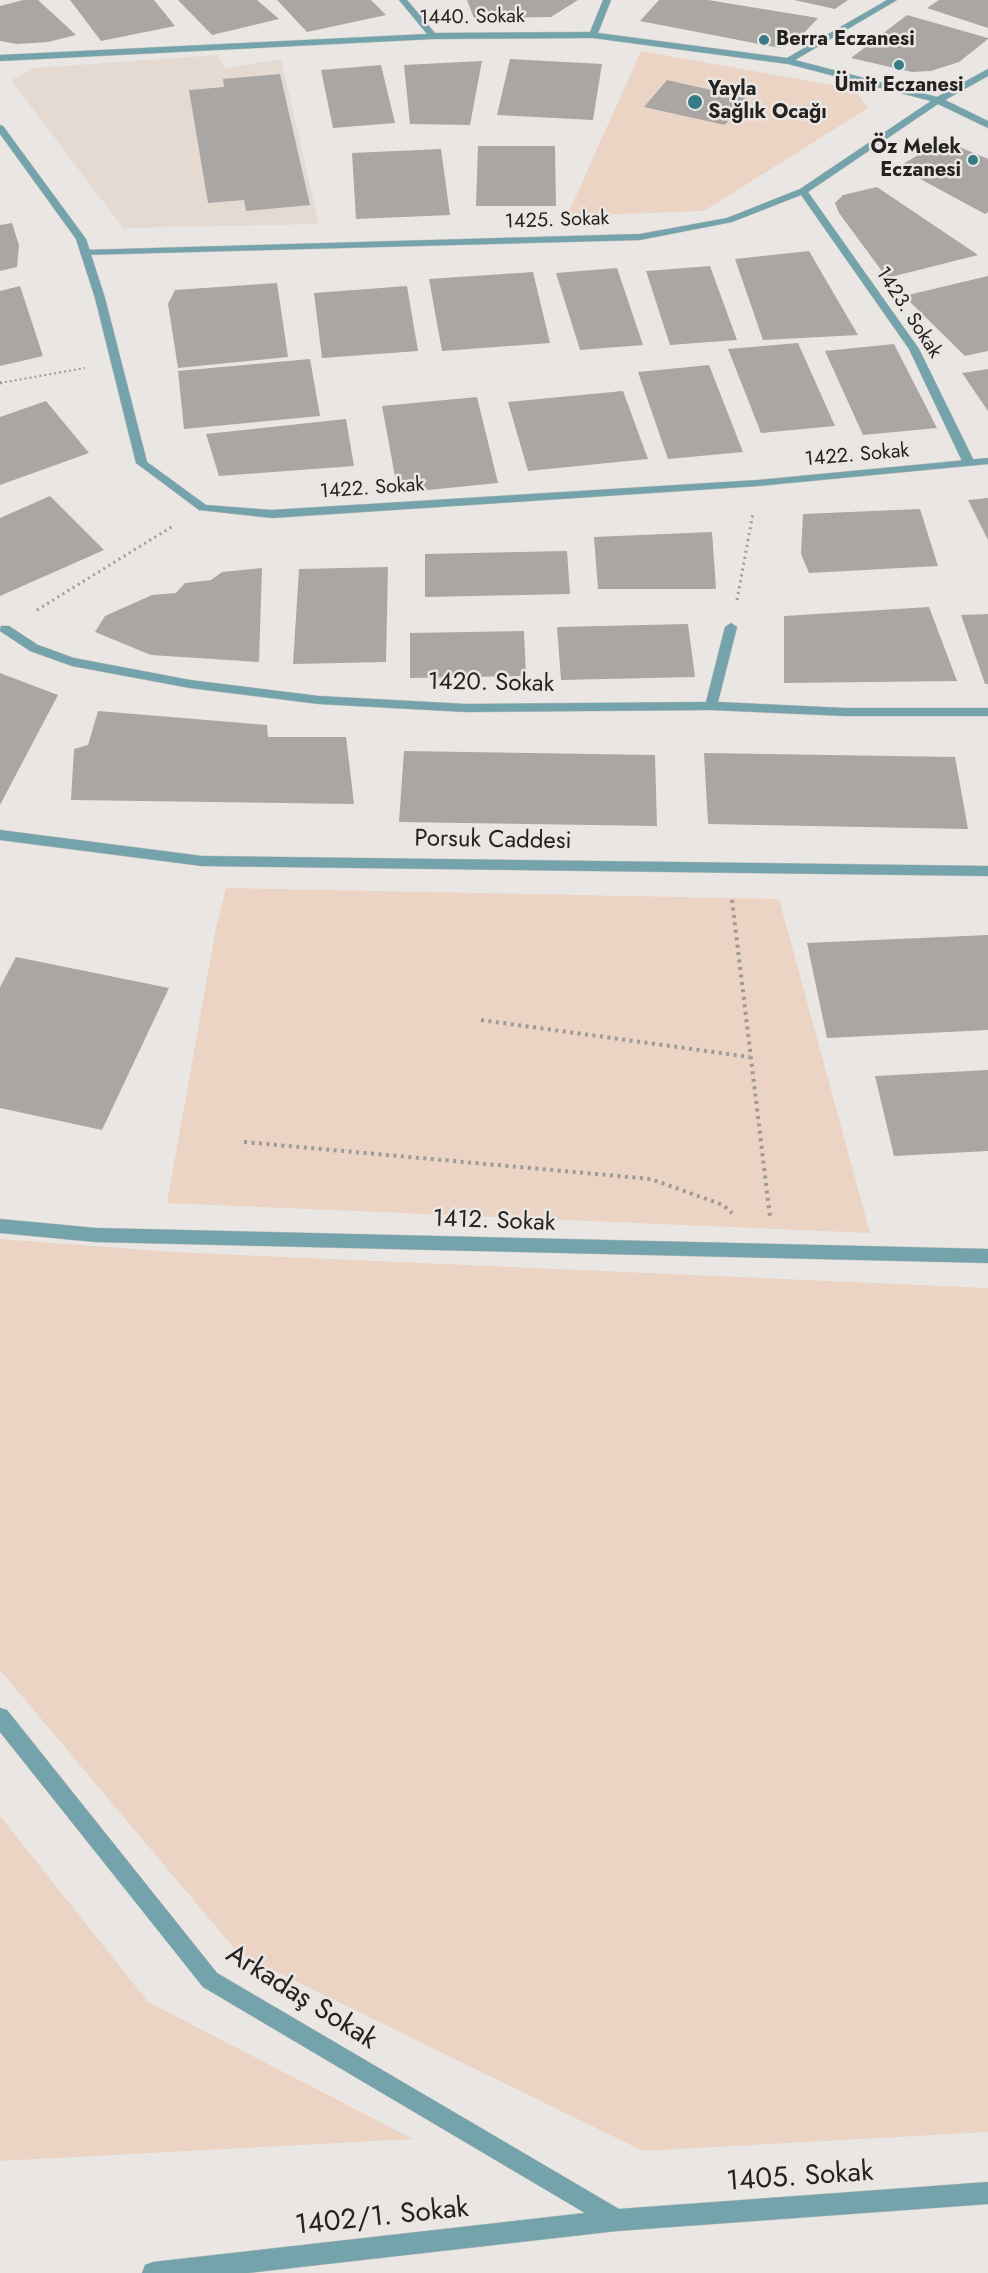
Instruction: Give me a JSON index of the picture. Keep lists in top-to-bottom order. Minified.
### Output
{"streets":{"street":["1440. Sokak","1425. Sokak","1423. Sokak","1422. Sokak","1420. Sokak","Porsuk Caddesi","1412. Sokak","Arkadaş Sokak","1405. Sokak","1402/1. Sokak"]},"crossings":[["1440. Sokak","1425. Sokak"],["1425. Sokak","1423. Sokak"],["1423. Sokak","1422. Sokak"],["Arkadaş Sokak","1405. Sokak"],["Arkadaş Sokak","1402/1. Sokak"],["1405. Sokak","1402/1. Sokak"]],"places":["Berra Eczanesi","Ümit Eczanesi","Yayla Sağlık Ocağı","Öz Melek Eczanesi"]}
